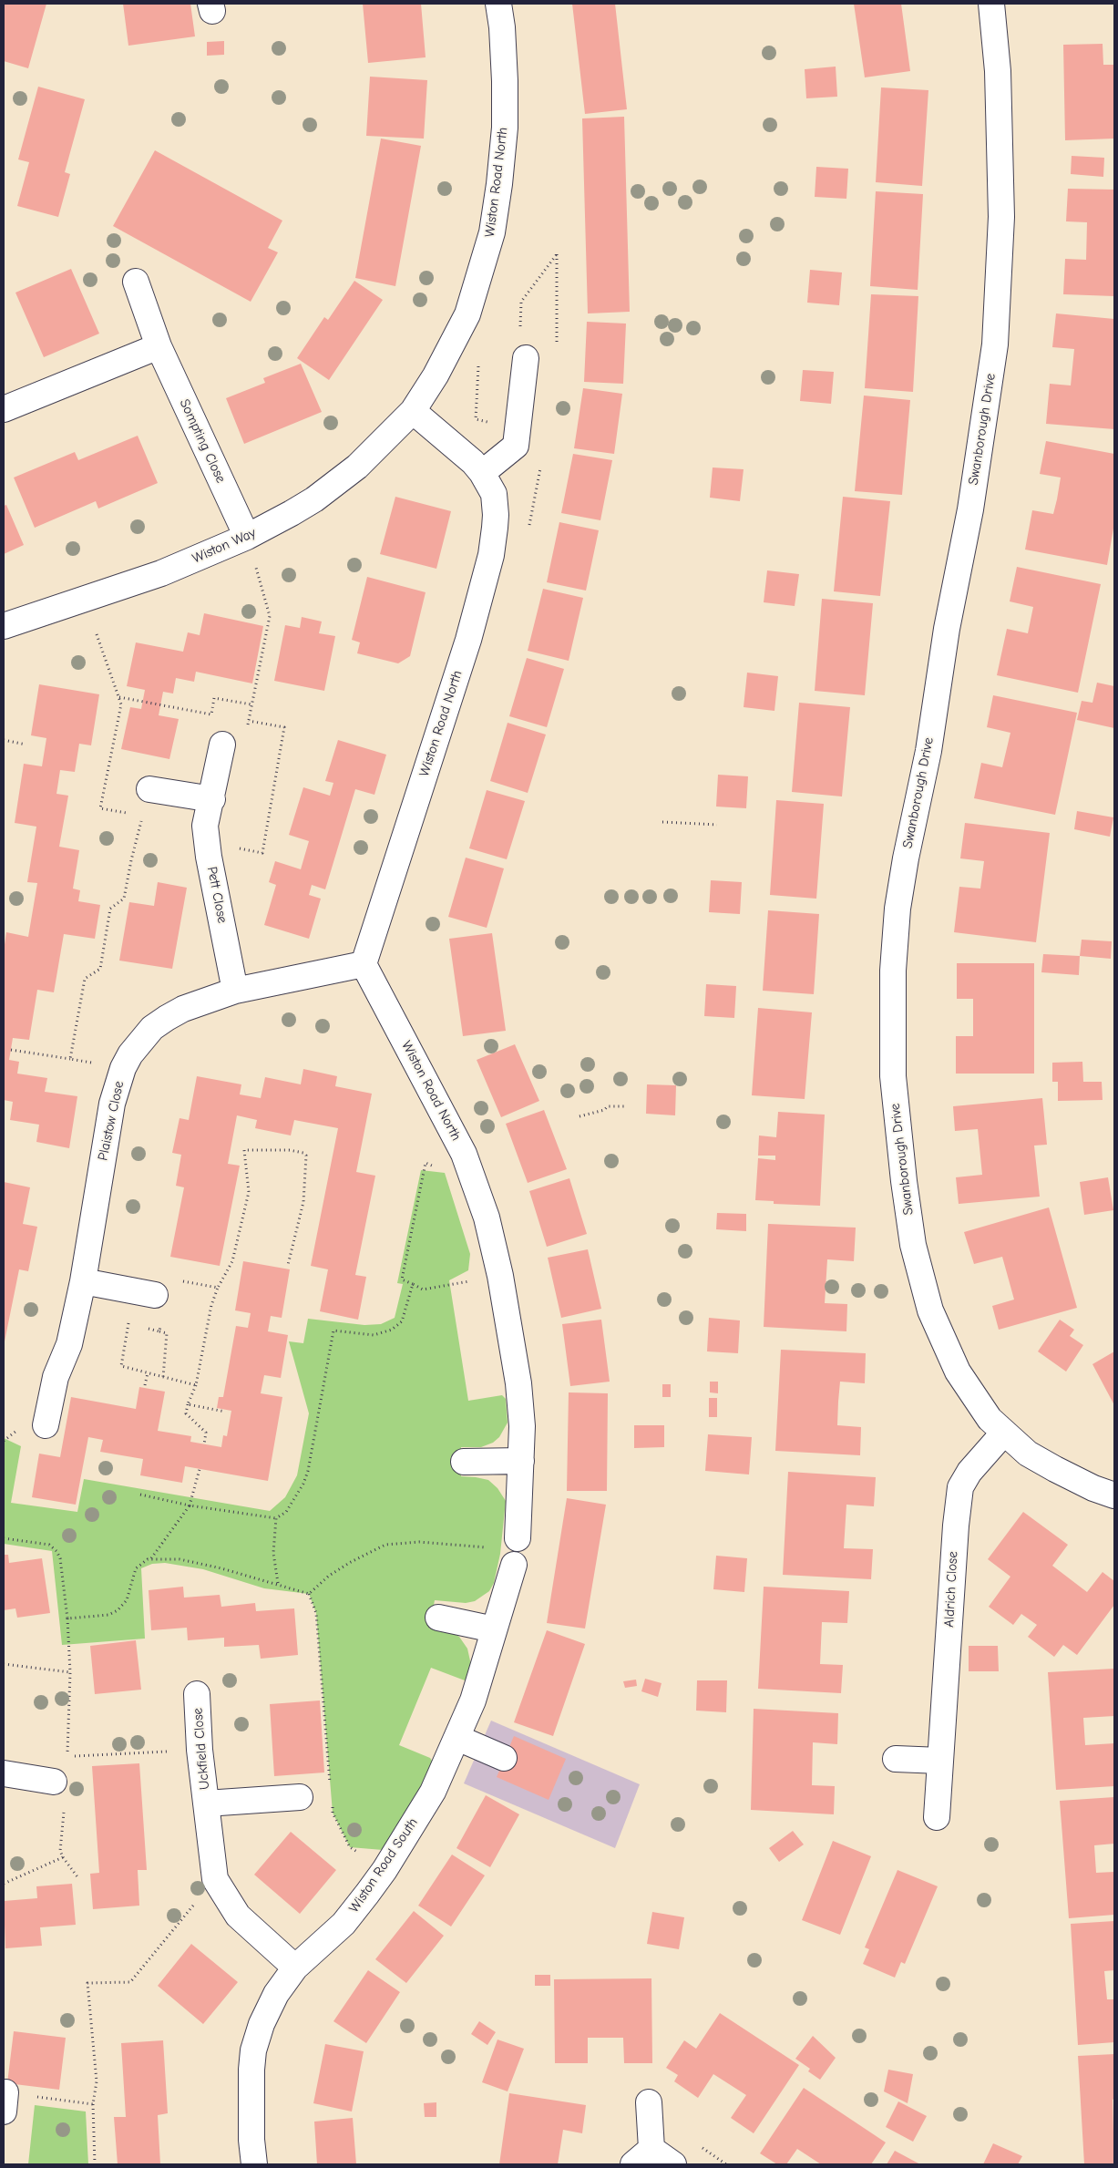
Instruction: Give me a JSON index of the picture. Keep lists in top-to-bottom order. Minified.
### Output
{"streets":{"street":["Wiston Road North","Swanborough Drive","Sompting Close","Wiston Way","Pett Close","Plaistow Close","Aldrich Close","Uckfield Close","Wiston Road South"]},"crossings":[["Wiston Road North","Wiston Way"],["Wiston Road North","Plaistow Close"],["Swanborough Drive","Aldrich Close"],["Sompting Close","Wiston Way"],["Pett Close","Plaistow Close"],["Uckfield Close","Wiston Road South"]]}
